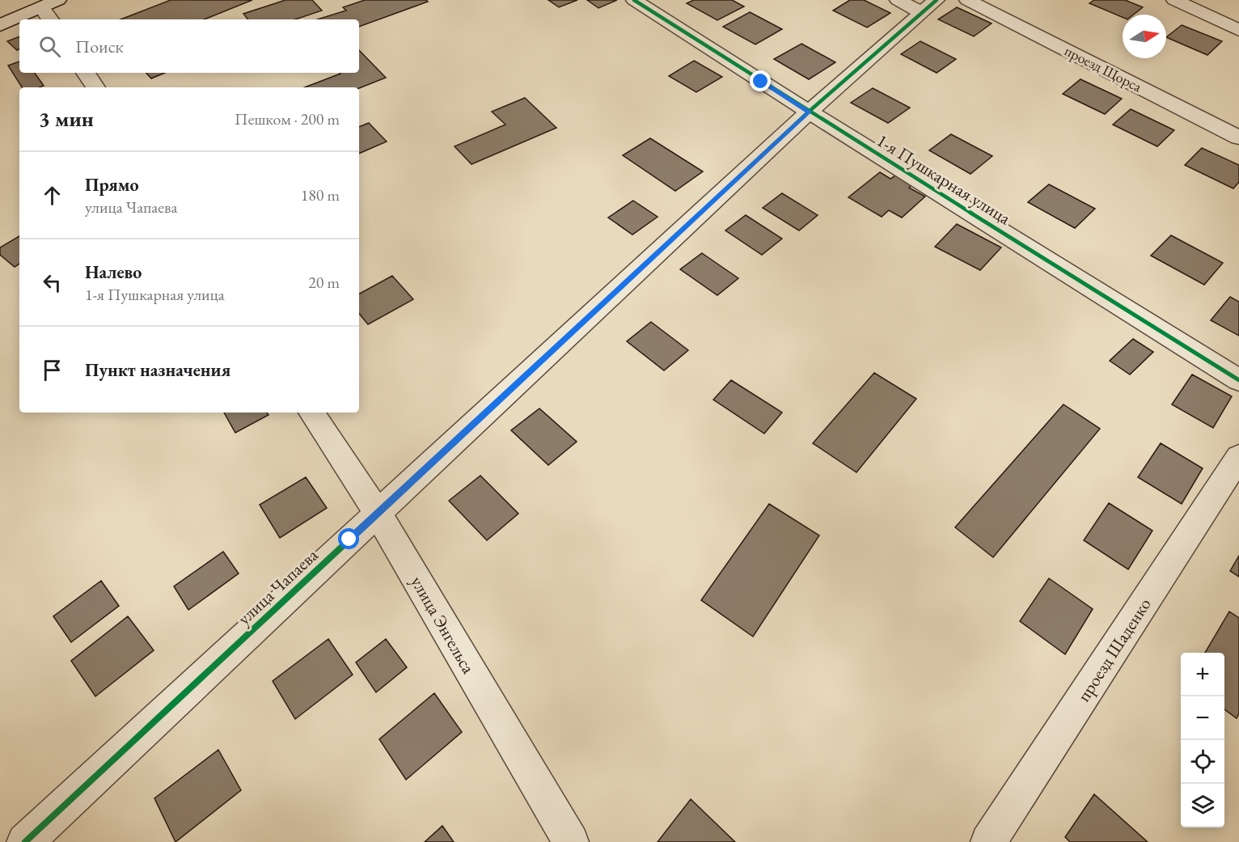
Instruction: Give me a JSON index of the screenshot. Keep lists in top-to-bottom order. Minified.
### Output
{"streets":{"street":["проезд Щорса","1-я Пушкарная улица","улица Чапаева","улица Энгельса","проезд Шаденко"]},"crossings":[["1-я Пушкарная улица","улица Чапаева"],["улица Чапаева","улица Энгельса"]],"north":"right","page":{"search":"Поиск","heading":["3 мин","Пешком · 200 m"],"list":[["Прямо","улица Чапаева","180 m"],["Налево","1-я Пушкарная улица","20 m"],"Пункт назначения"],"map_buttons":["+","−"]}}
